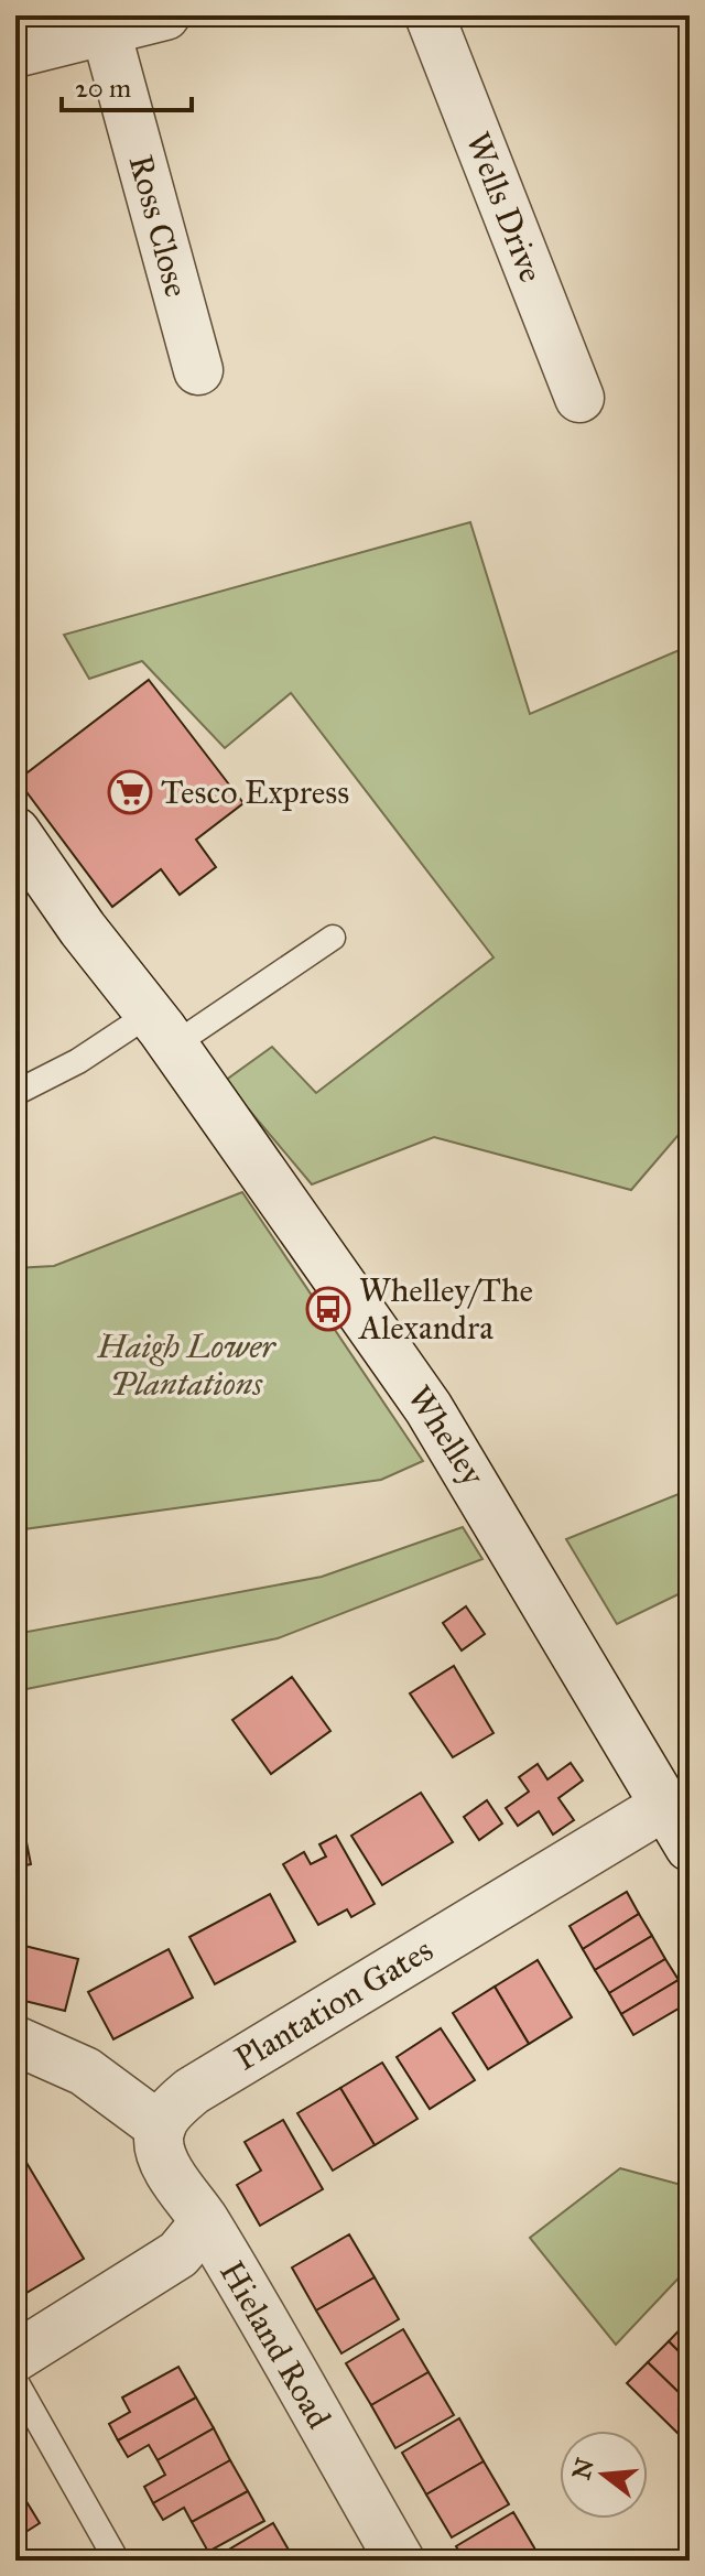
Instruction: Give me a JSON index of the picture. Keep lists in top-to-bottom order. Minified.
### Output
{"streets":{"street":["Wells Drive","Ross Close","Whelley","Plantation Gates","Hieland Road"]},"crossings":[["Whelley","Plantation Gates"],["Plantation Gates","Hieland Road"]],"parks":["Haigh Lower Plantations"],"places":{"supermarket":["Tesco Express"],"bus stop":["Whelley/The Alexandra"]},"scale_bar":"20 m","north":"left"}
